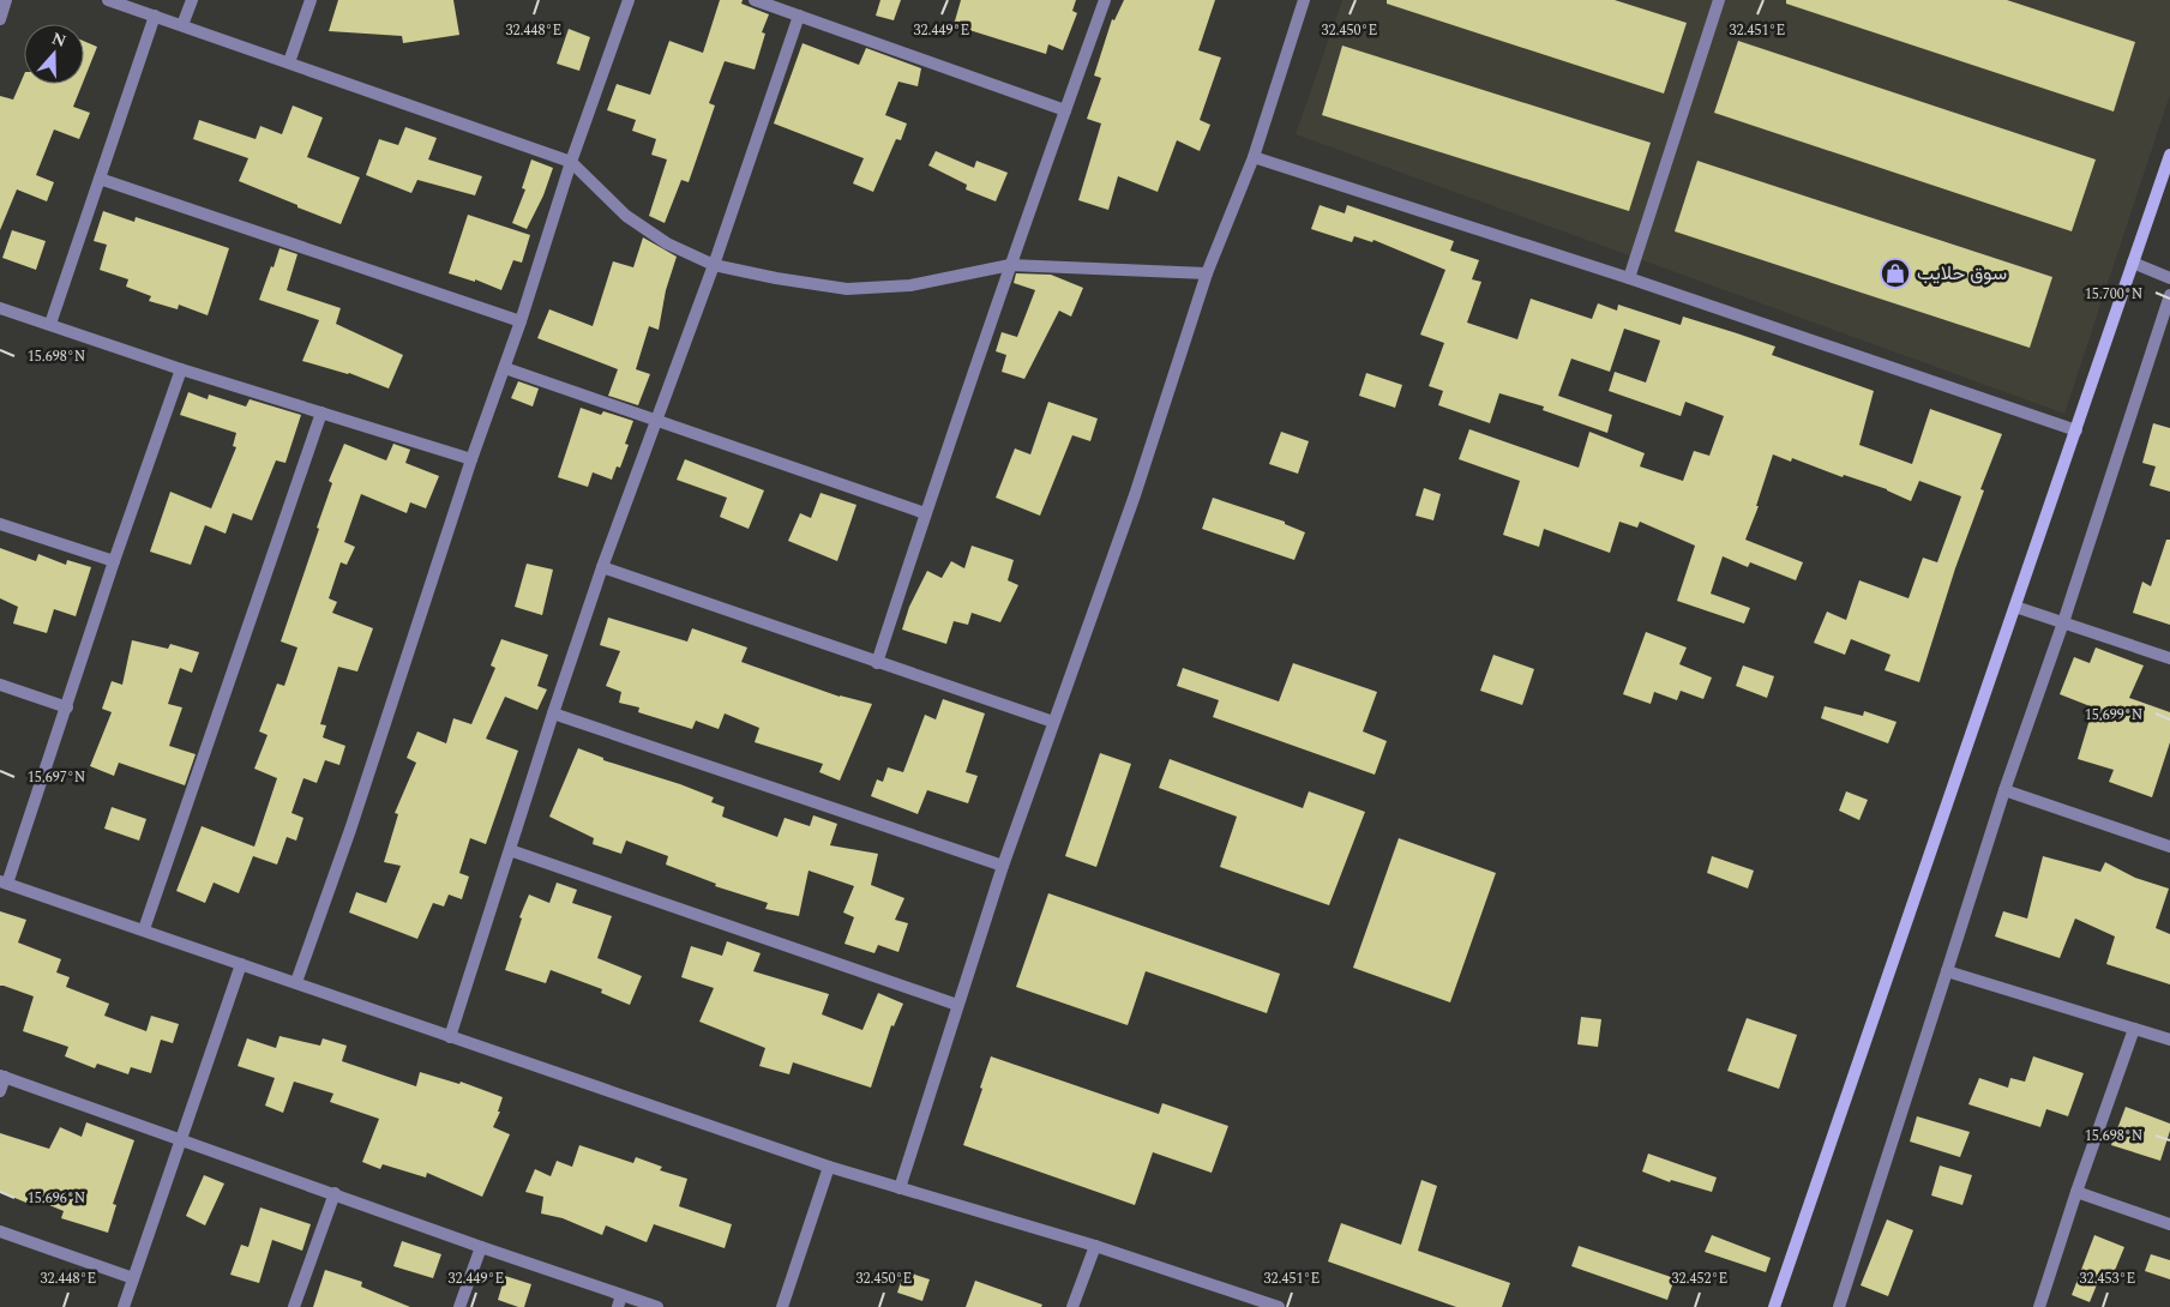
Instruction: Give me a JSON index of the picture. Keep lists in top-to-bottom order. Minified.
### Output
{"places":{"shop":["سوق حلايب"]},"north":"top","coordinates":["32.448°E","32.449°E","32.450°E","32.451°E","15.700°N","15.698°N","15.699°N","15.697°N","15.696°N","32.452°E","32.453°E"]}
